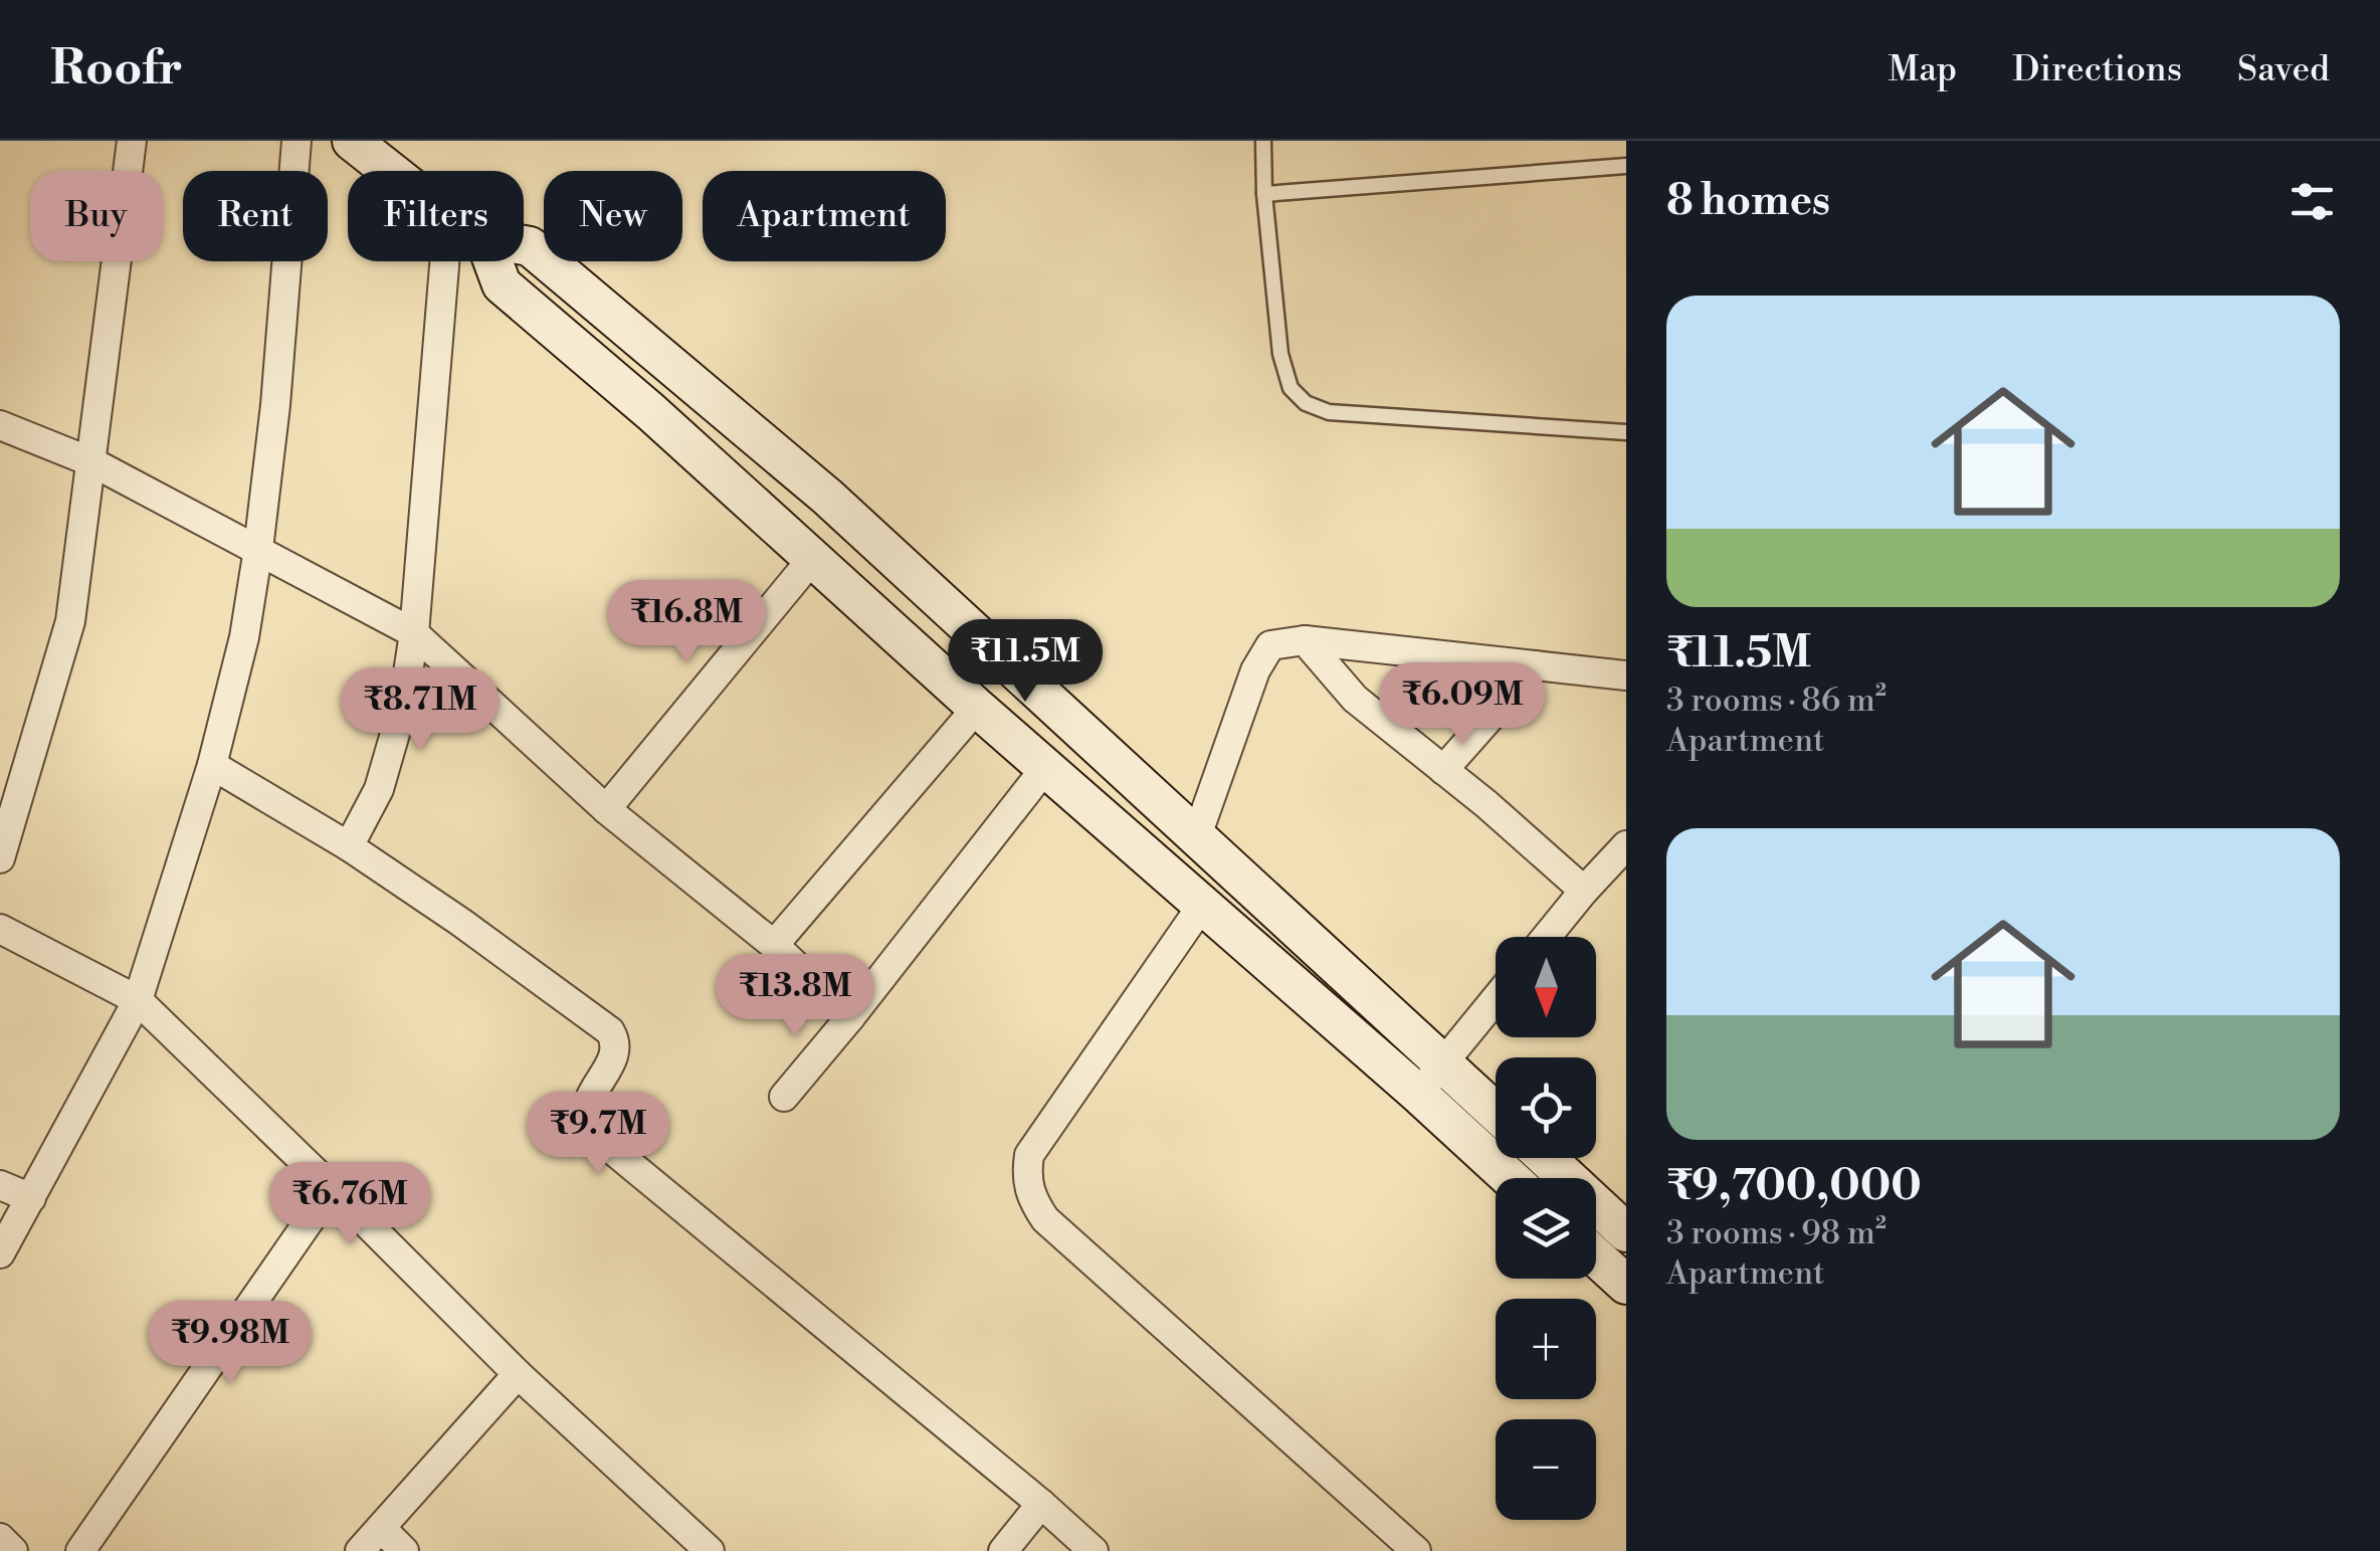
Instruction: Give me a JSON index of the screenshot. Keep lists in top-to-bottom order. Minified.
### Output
{"north":"bottom","page":{"header":"Roofr","nav":["Map","Directions","Saved"],"heading":"8 homes","chip":["Buy","Rent","Filters","New","Apartment"],"list":[{"name":"₹11.5M","note":"3 rooms · 86 m² · Apartment"},{"name":"₹9,700,000","note":"3 rooms · 98 m² · Apartment"}],"price":["₹16.8M","₹11.5M","₹6.09M","₹8.71M","₹13.8M","₹9.7M","₹6.76M","₹9.98M"],"map_buttons":["+","−"]}}
